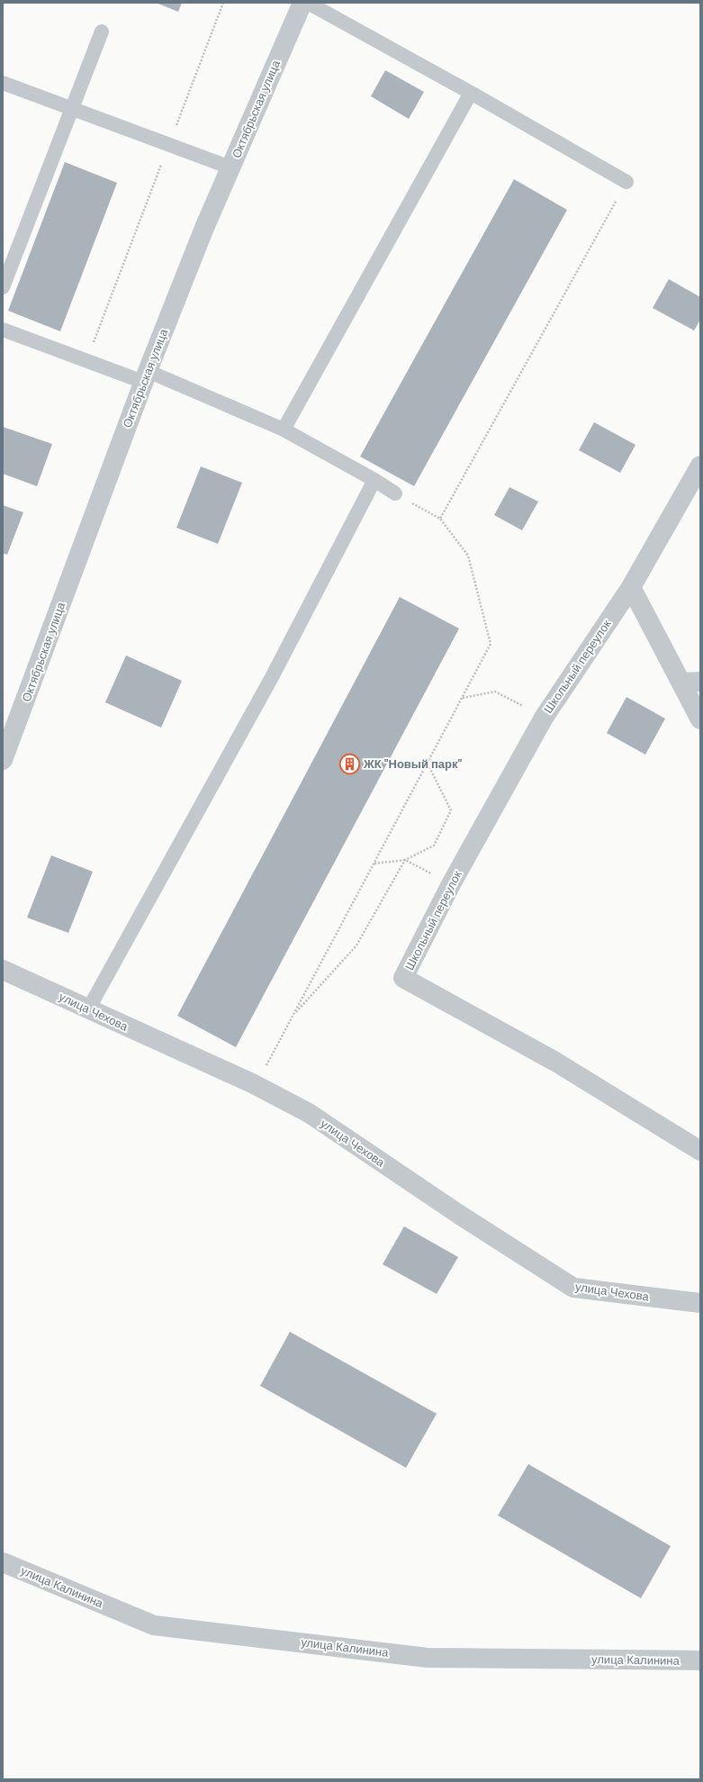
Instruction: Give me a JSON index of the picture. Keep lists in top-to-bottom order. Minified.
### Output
{"streets":{"street":["Октябрьская улица","Школьный переулок","улица Чехова","улица Калинина"]},"places":{"building":["ЖК \"Новый парк\""]}}
